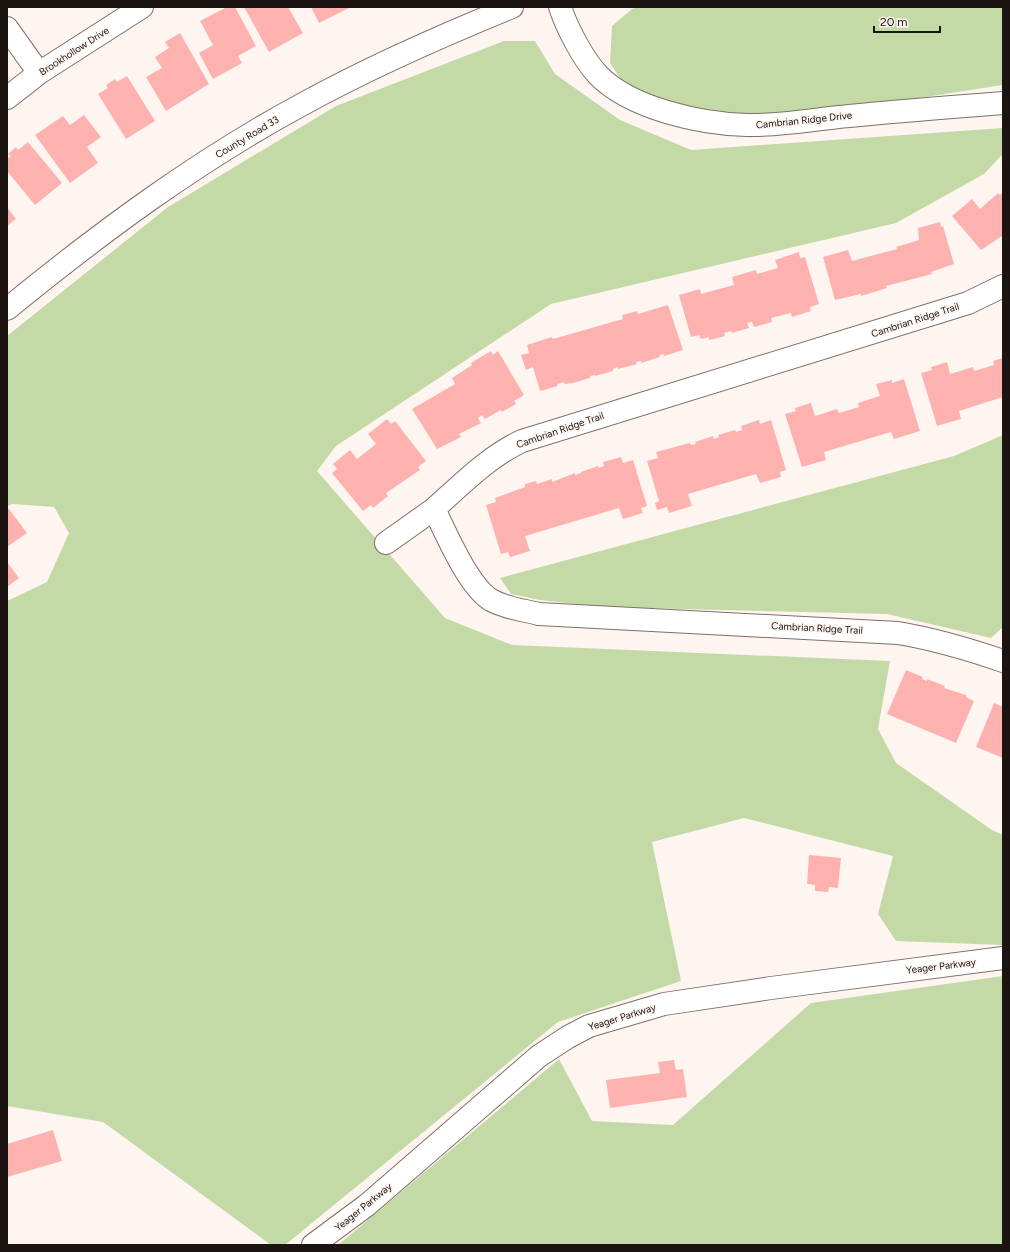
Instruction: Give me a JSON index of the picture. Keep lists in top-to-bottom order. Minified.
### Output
{"streets":{"street":["Brookhollow Drive","Cambrian Ridge Drive","County Road 33","Cambrian Ridge Trail","Yeager Parkway"]},"scale_bar":"20 m"}
